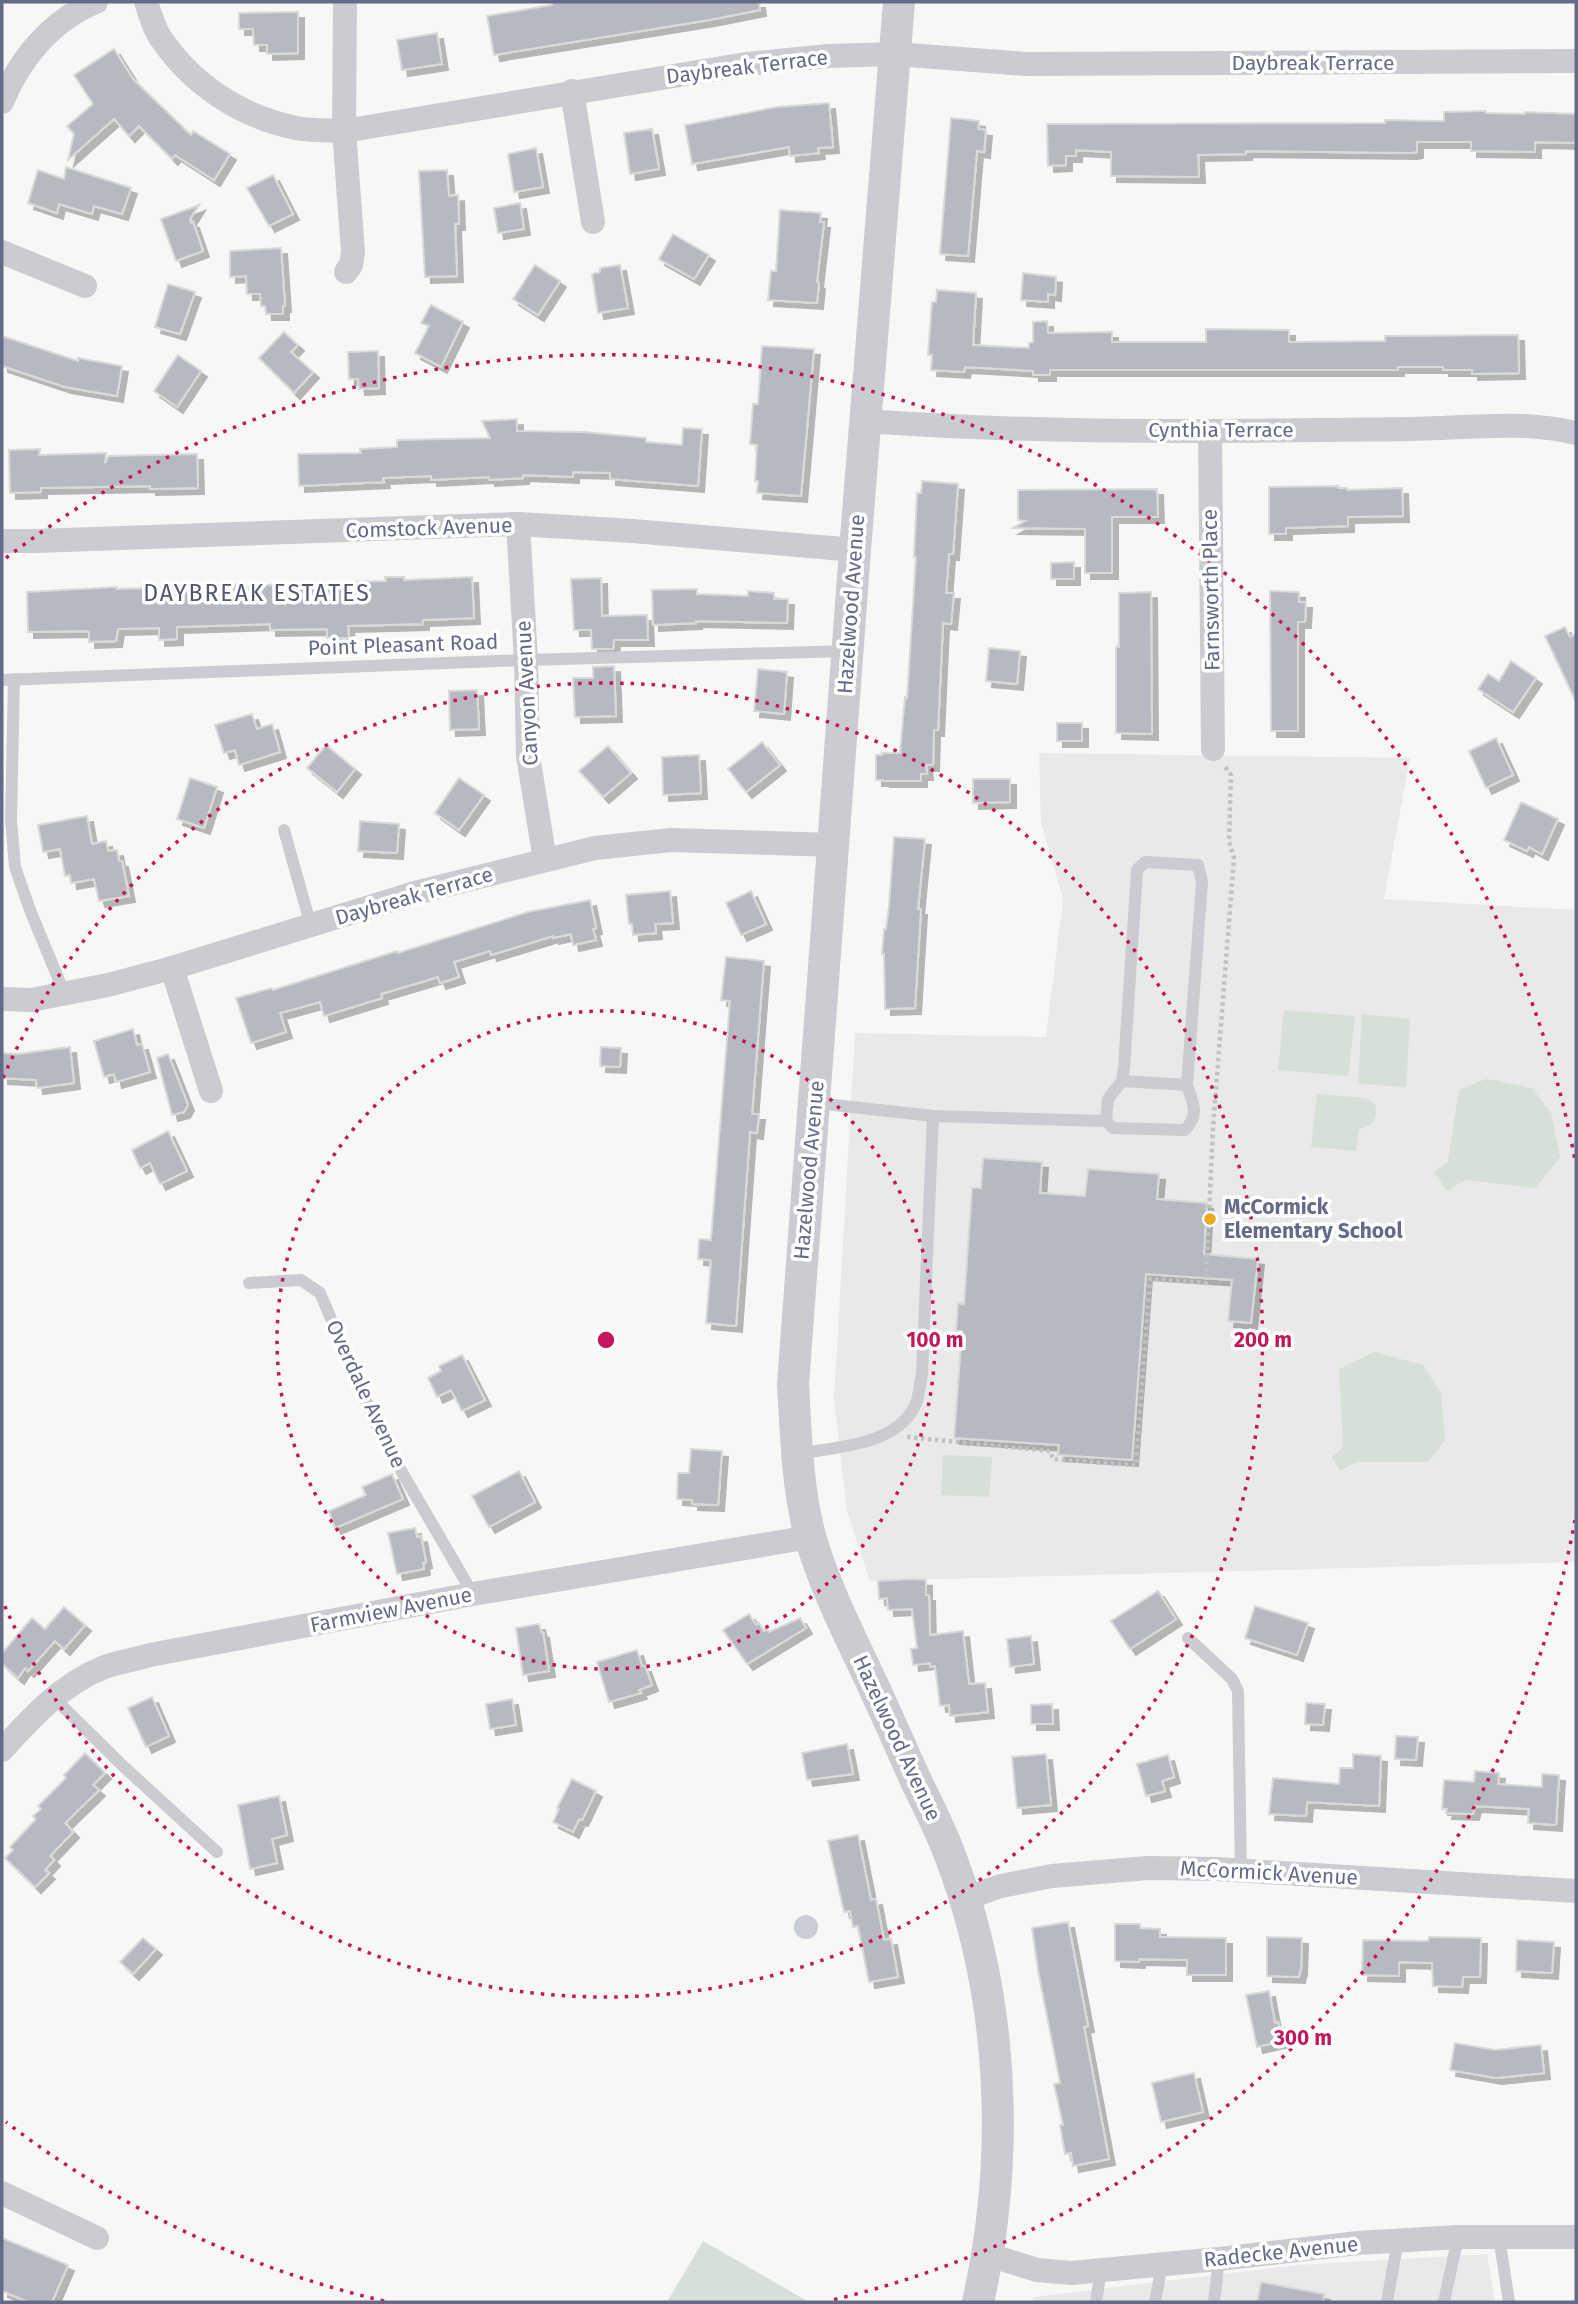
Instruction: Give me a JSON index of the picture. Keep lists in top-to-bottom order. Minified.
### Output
{"streets":{"street":["Daybreak Terrace","Cynthia Terrace","Comstock Avenue","Farnsworth Place","Hazelwood Avenue","Canyon Avenue","Farmview Avenue","McCormick Avenue","Radecke Avenue"],"lane":["Point Pleasant Road","Overdale Avenue"]},"crossings":[["Daybreak Terrace","Hazelwood Avenue"],["Daybreak Terrace","Canyon Avenue"],["Cynthia Terrace","Farnsworth Place"],["Cynthia Terrace","Hazelwood Avenue"],["Comstock Avenue","Hazelwood Avenue"],["Comstock Avenue","Canyon Avenue"],["Hazelwood Avenue","Point Pleasant Road"],["Hazelwood Avenue","Farmview Avenue"],["Hazelwood Avenue","McCormick Avenue"],["Hazelwood Avenue","Radecke Avenue"],["Point Pleasant Road","Canyon Avenue"],["Overdale Avenue","Farmview Avenue"]],"districts":["DAYBREAK ESTATES"],"places":["McCormick Elementary School"],"rings":["100 m","200 m","300 m"]}
